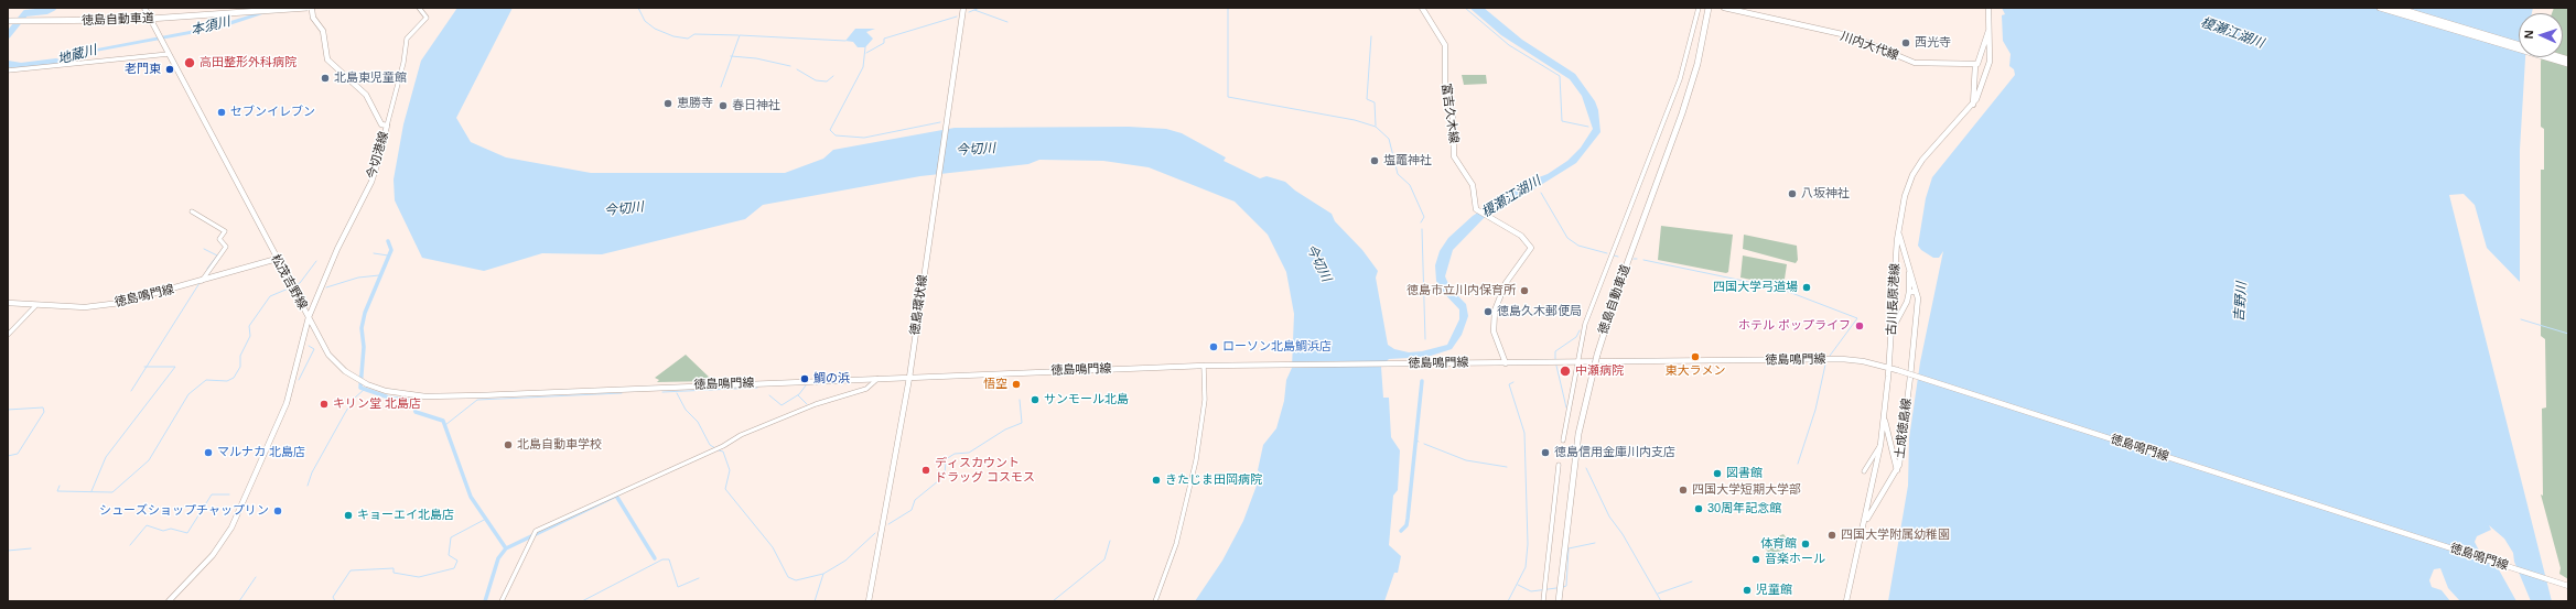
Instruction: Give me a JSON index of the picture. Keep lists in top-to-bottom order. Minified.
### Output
{"streets":{"highway":["徳島自動車道"],"main road":["川内大代線","富吉久木線","今切港線","松茂吉野線","徳島鳴門線","古川長原港線","徳島環状線","土成徳島線"]},"crossings":[["徳島自動車道","今切港線"],["富吉久木線","徳島鳴門線"],["今切港線","松茂吉野線"],["今切港線","徳島鳴門線"],["松茂吉野線","徳島鳴門線"],["徳島鳴門線","古川長原港線"],["徳島鳴門線","徳島環状線"],["徳島鳴門線","土成徳島線"],["古川長原港線","土成徳島線"]],"water":["本須川","榎瀬江湖川","地蔵川","今切川","吉野川"],"places":["西光寺","高田整形外科病院","老門東","北島東児童館","恵勝寺","春日神社","セブンイレブン","塩竈神社","八坂神社","四国大学弓道場","徳島市立川内保育所","徳島久木郵便局","ホテル ポップライフ","ローソン北島鯛浜店","東大ラメン","中瀬病院","鯛の浜","悟空","サンモール北島","キリン堂 北島店","北島自動車学校","マルナカ 北島店","徳島信用金庫川内支店","ディスカウント ドラッグ コスモス","図書館","きたじま田岡病院","四国大学短期大学部","30周年記念館","シューズショップチャップリン","キョーエイ北島店","四国大学附属幼稚園","体育館","音楽ホール","児童館"],"north":"left"}
